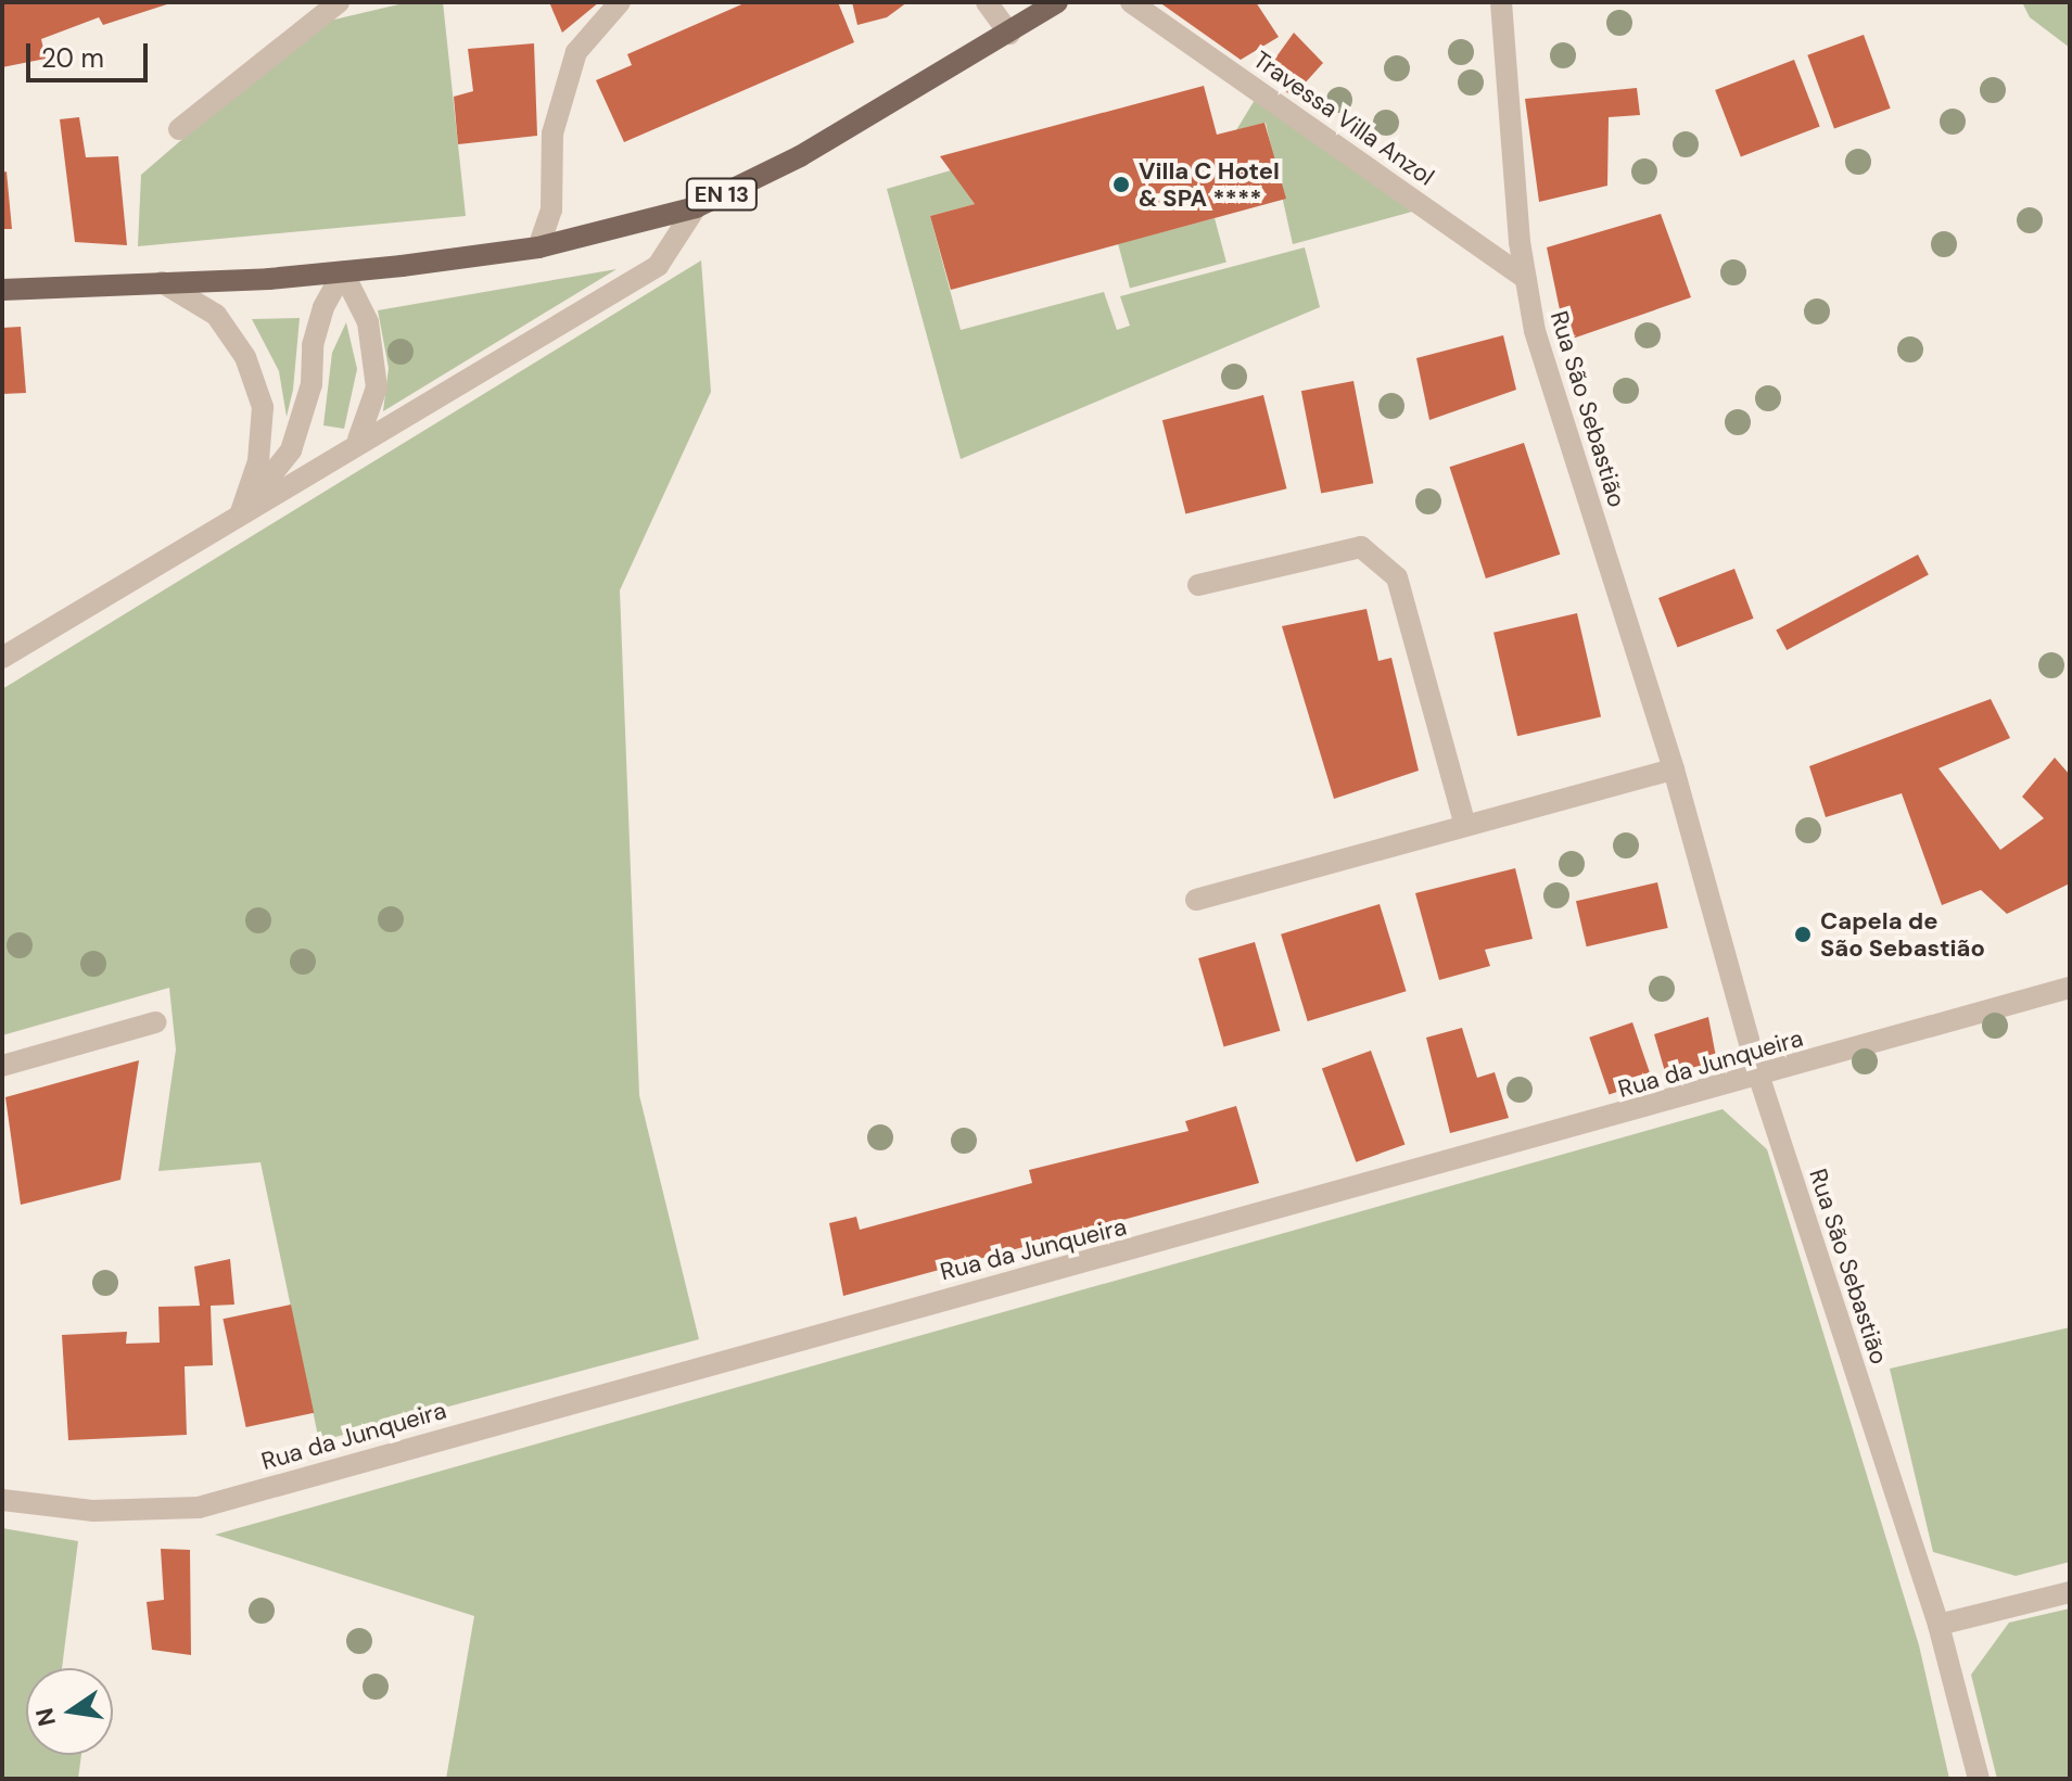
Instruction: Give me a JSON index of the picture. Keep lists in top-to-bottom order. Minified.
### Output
{"streets":{"main road":["EN 13"],"street":["Travessa Villa Anzol","Rua São Sebastião","Rua da Junqueira"]},"crossings":[["Travessa Villa Anzol","Rua São Sebastião"],["Rua São Sebastião","Rua da Junqueira"]],"places":["Villa C Hotel & SPA ****","Capela de São Sebastião"],"scale_bar":"20 m","north":"left"}
